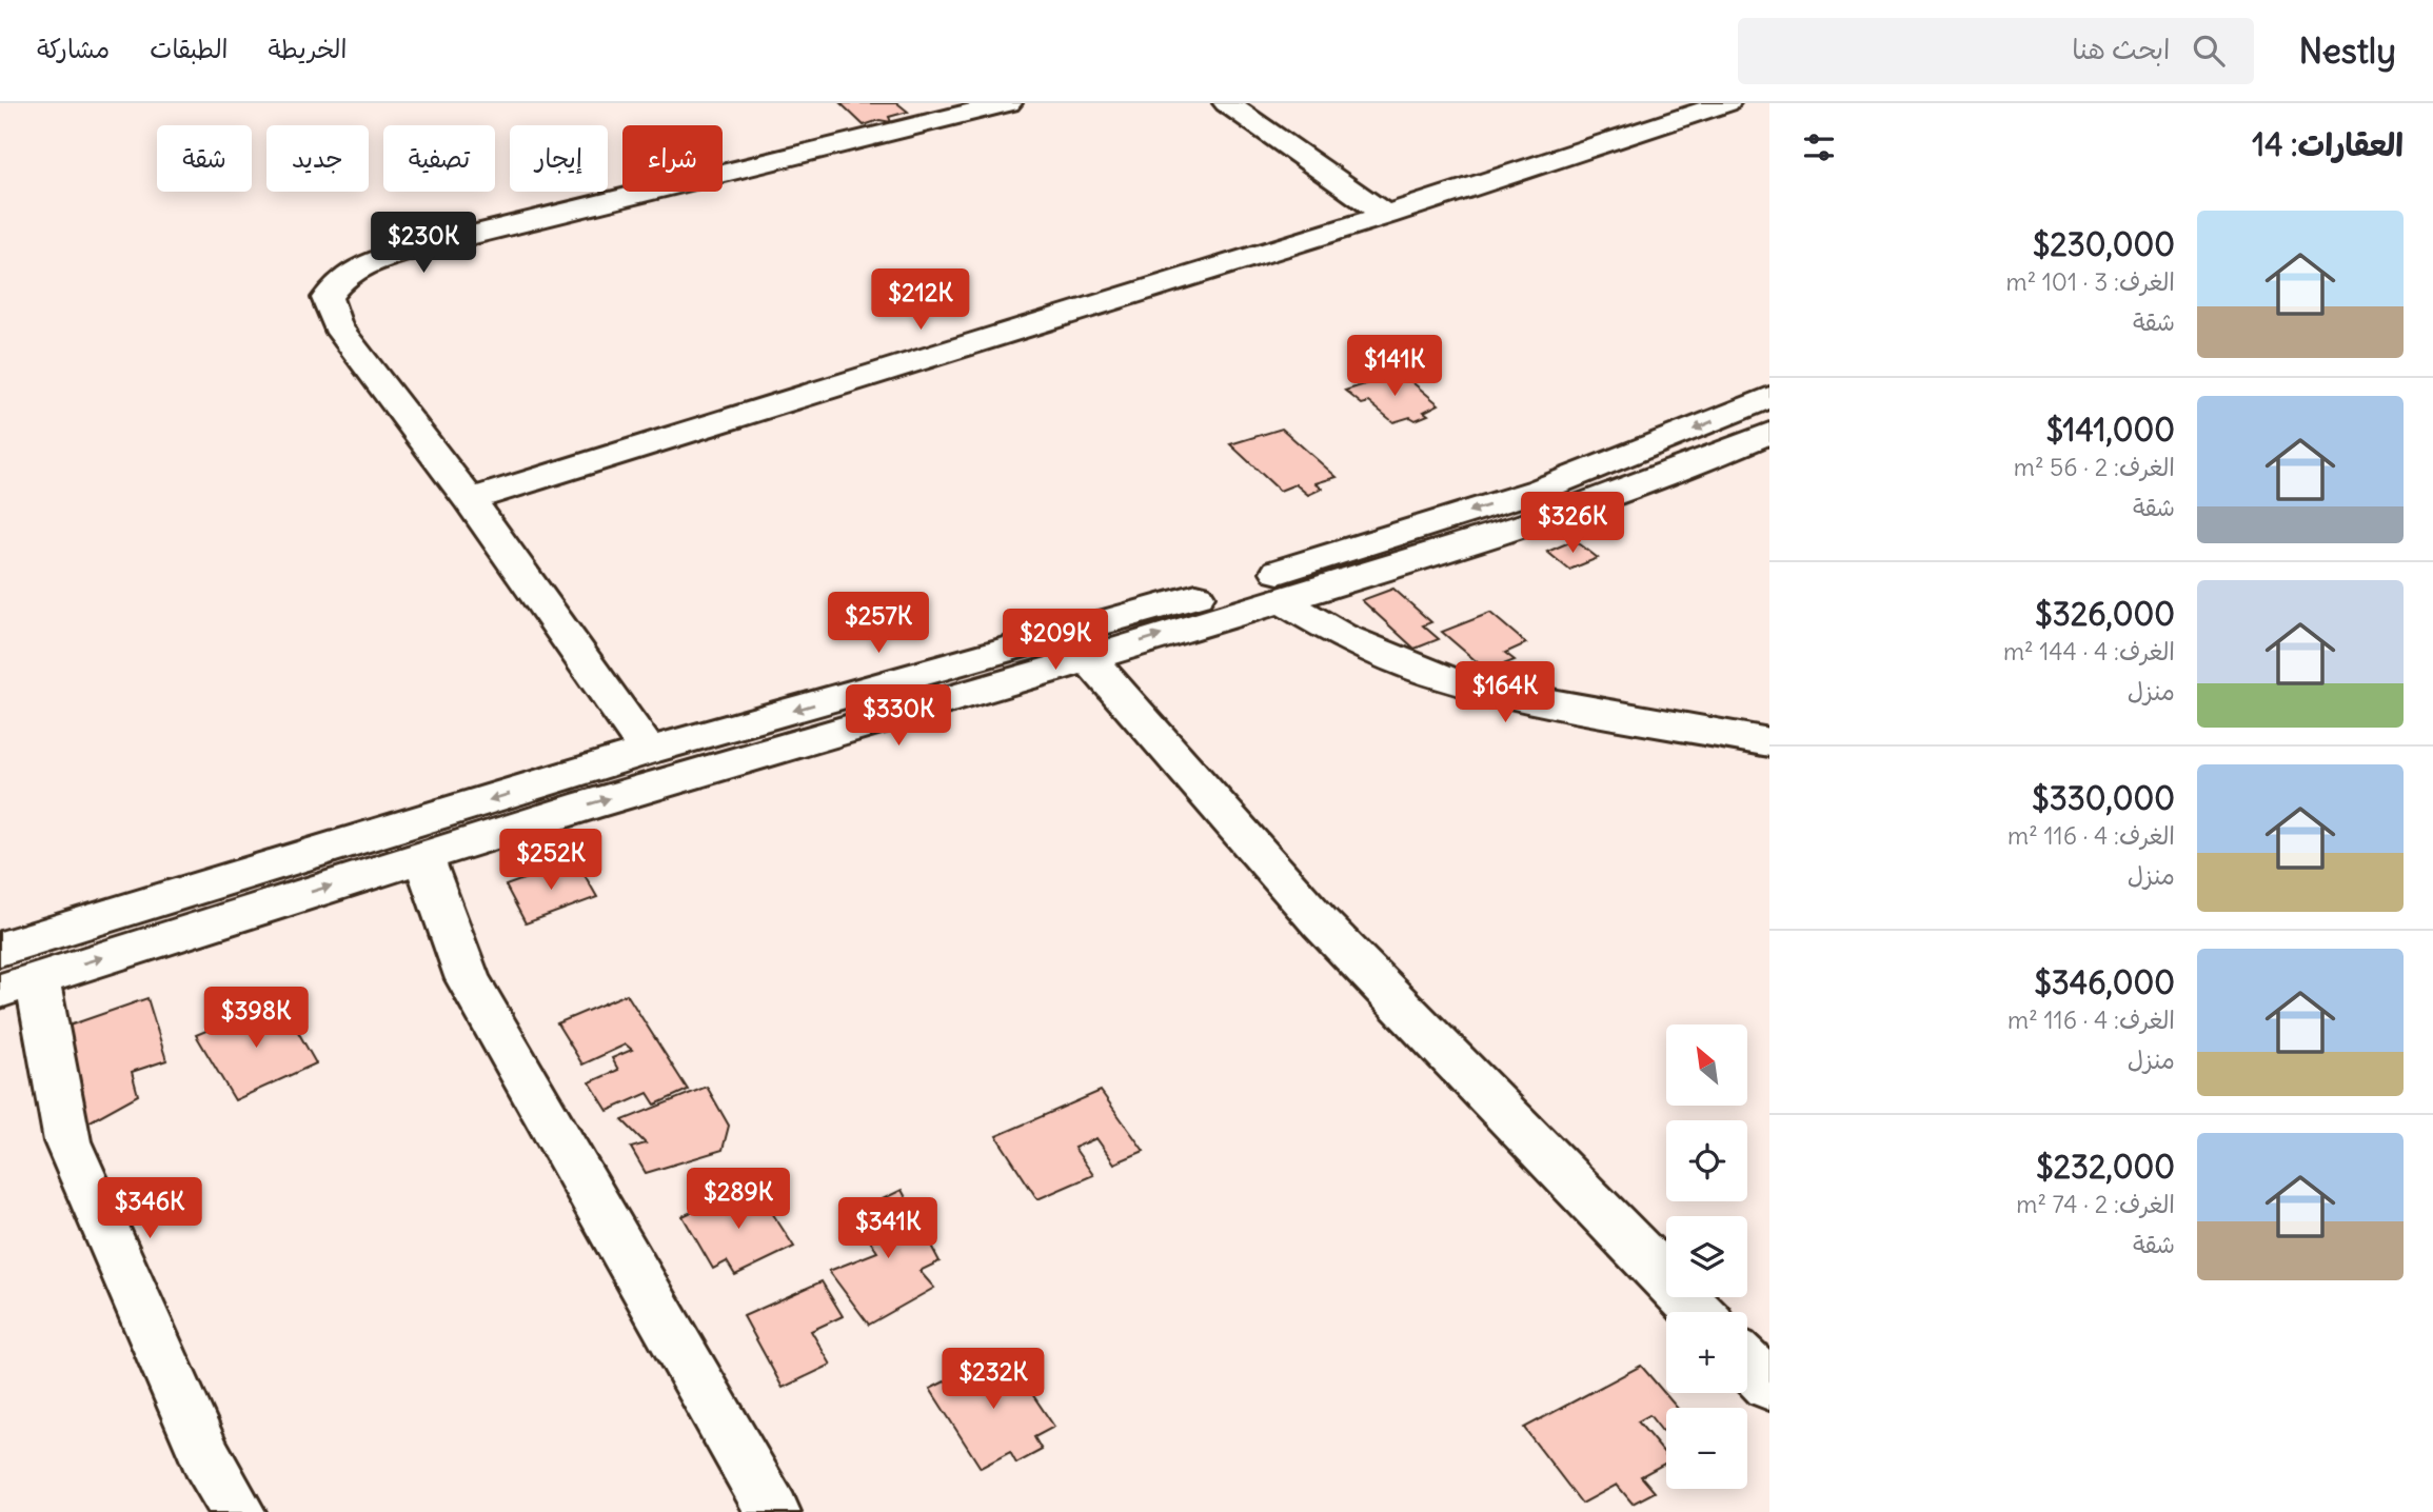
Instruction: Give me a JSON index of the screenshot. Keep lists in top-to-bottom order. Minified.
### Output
{"north":"top left","page":{"header":"Nestly","search":"ابحث هنا","nav":["الخريطة","الطبقات","مشاركة"],"heading":"العقارات: 14","chip":["شراء","إيجار","تصفية","جديد","شقة"],"list":[{"name":"$230,000","note":"الغرف: 3 · 101 m² · شقة"},{"name":"$141,000","note":"الغرف: 2 · 56 m² · شقة"},{"name":"$326,000","note":"الغرف: 4 · 144 m² · منزل"},{"name":"$330,000","note":"الغرف: 4 · 116 m² · منزل"},{"name":"$346,000","note":"الغرف: 4 · 116 m² · منزل"},{"name":"$232,000","note":"الغرف: 2 · 74 m² · شقة"}],"price":["$230K","$212K","$141K","$326K","$257K","$209K","$164K","$330K","$252K","$398K","$289K","$346K","$341K","$232K"],"map_buttons":["+","−"]}}
